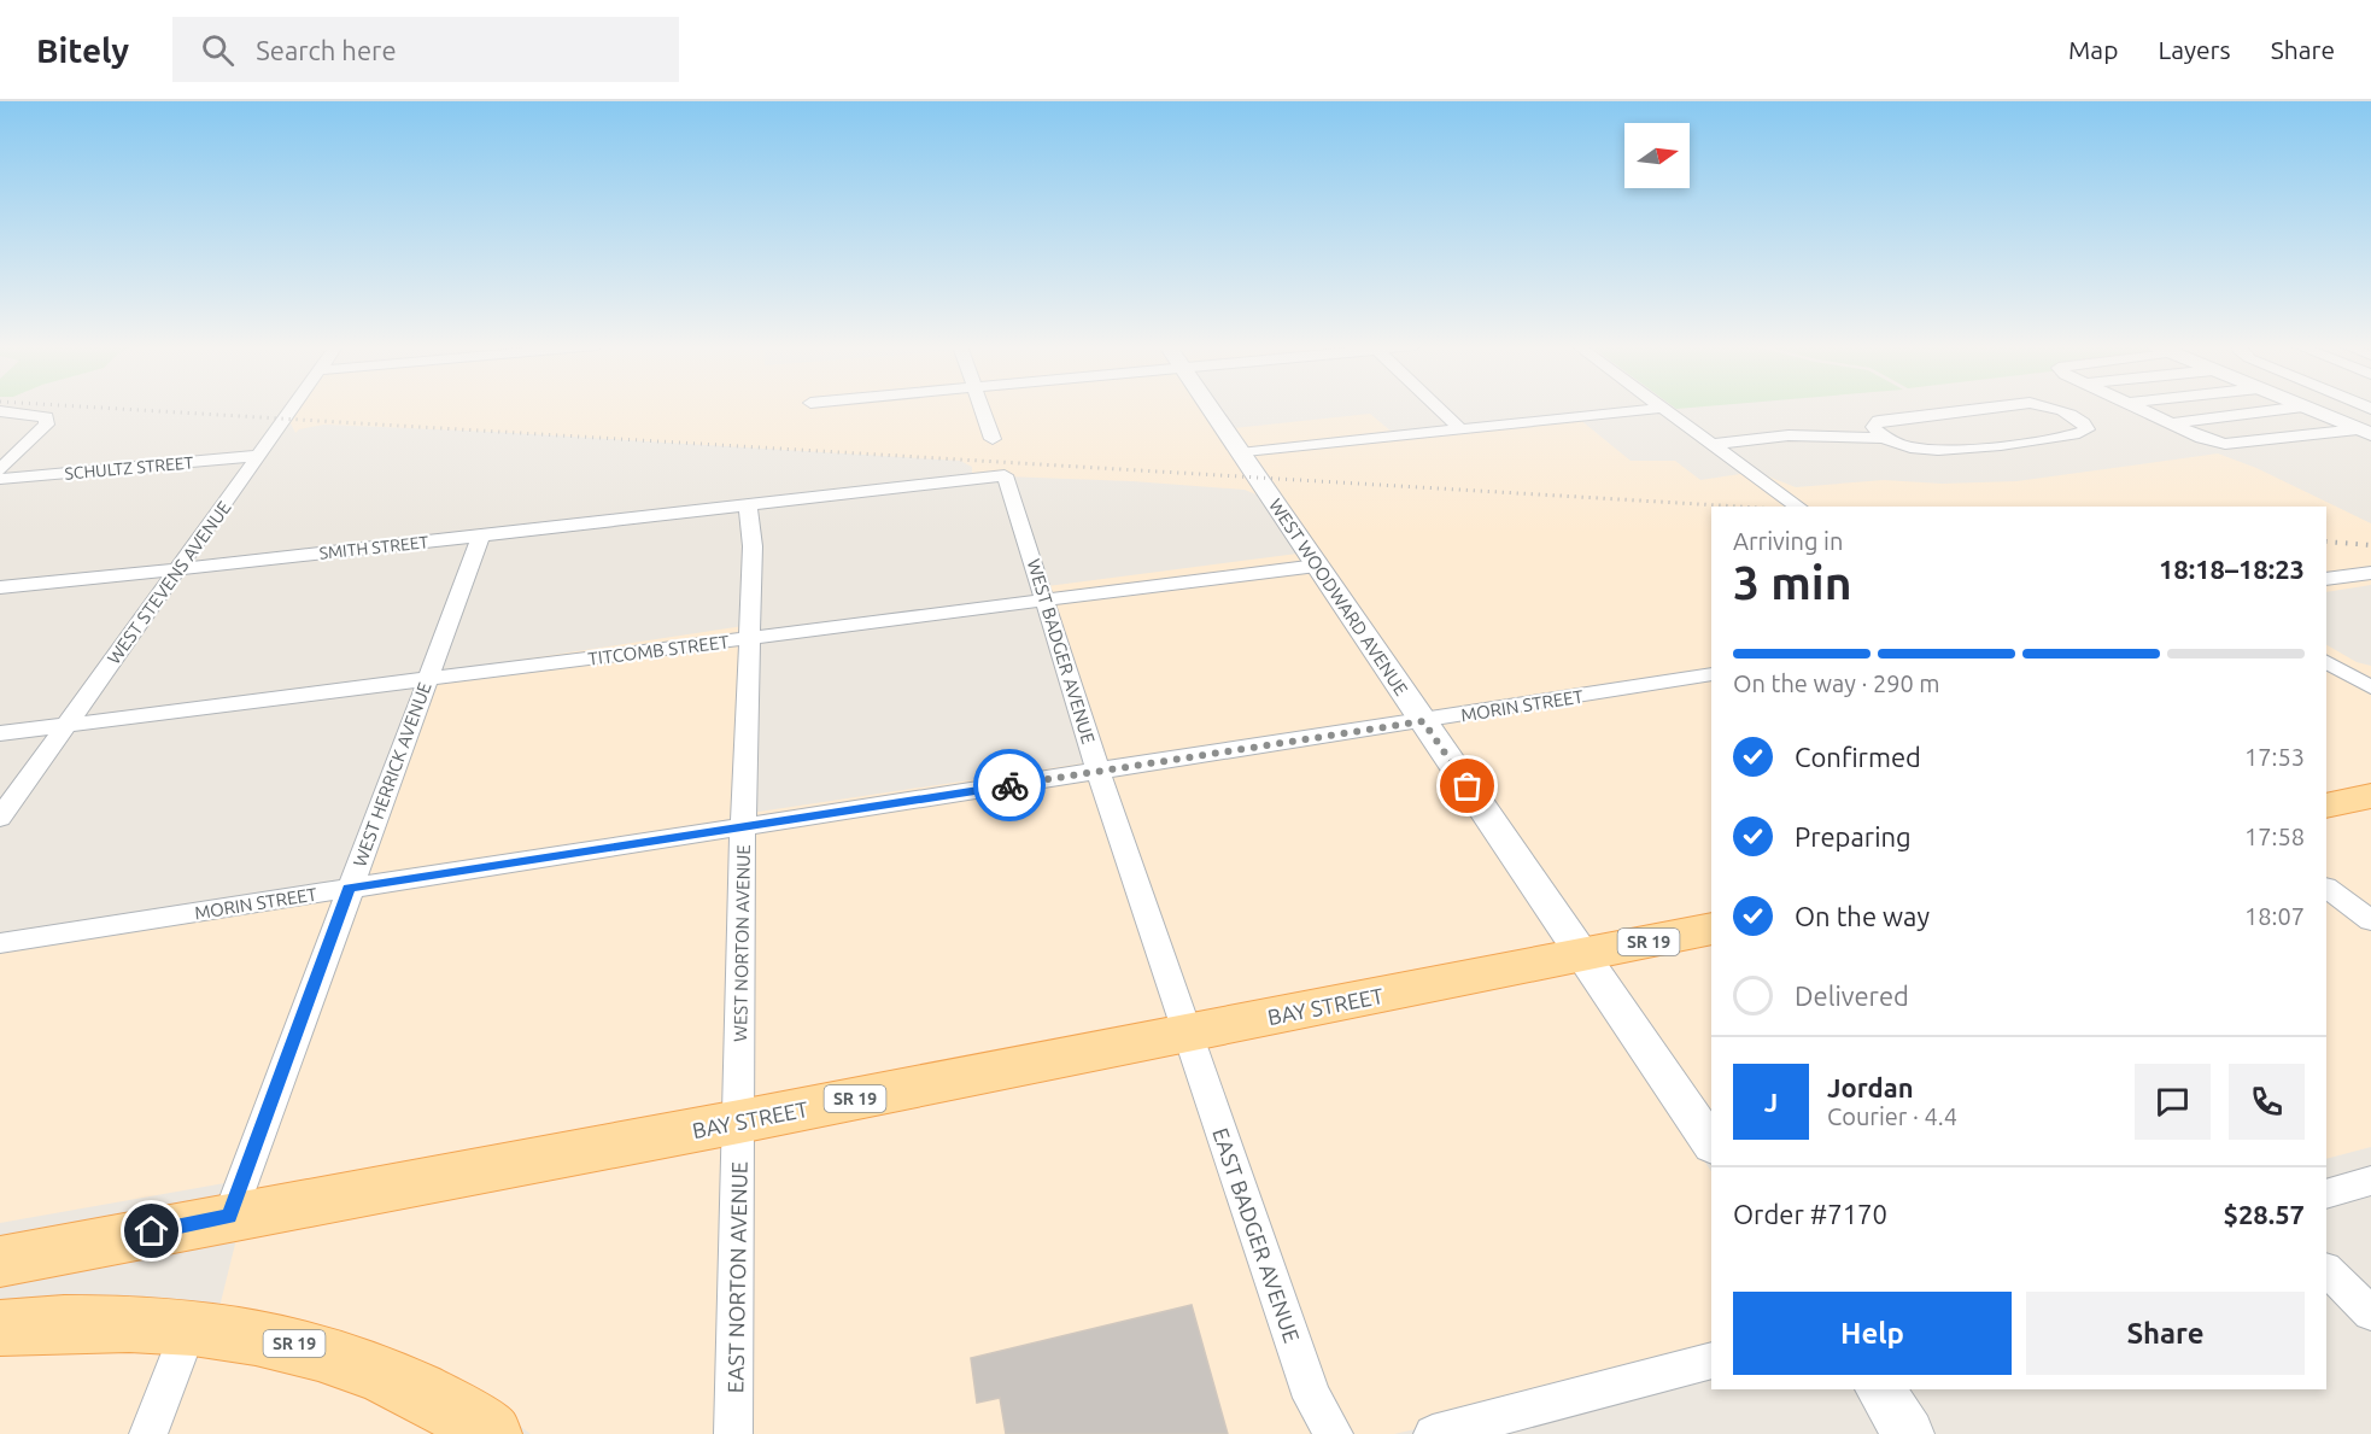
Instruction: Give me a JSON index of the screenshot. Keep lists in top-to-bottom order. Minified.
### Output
{"streets":{"main road":["SR 19","BAY STREET"],"street":["SCHULTZ STREET","SMITH STREET","WEST STEVENS AVENUE","WEST WOODWARD AVENUE","TITCOMB STREET","WEST BADGER AVENUE","MORIN STREET","WEST HERRICK AVENUE","WEST NORTON AVENUE","EAST BADGER AVENUE","EAST NORTON AVENUE"]},"crossings":[["SCHULTZ STREET","WEST STEVENS AVENUE"],["SMITH STREET","WEST STEVENS AVENUE"],["SMITH STREET","WEST BADGER AVENUE"],["SMITH STREET","WEST HERRICK AVENUE"],["SMITH STREET","WEST NORTON AVENUE"],["WEST STEVENS AVENUE","TITCOMB STREET"],["WEST WOODWARD AVENUE","TITCOMB STREET"],["WEST WOODWARD AVENUE","MORIN STREET"],["WEST WOODWARD AVENUE","BAY STREET"],["TITCOMB STREET","WEST BADGER AVENUE"],["TITCOMB STREET","WEST HERRICK AVENUE"],["TITCOMB STREET","WEST NORTON AVENUE"],["WEST BADGER AVENUE","MORIN STREET"],["WEST BADGER AVENUE","BAY STREET"],["WEST BADGER AVENUE","EAST BADGER AVENUE"],["MORIN STREET","WEST HERRICK AVENUE"],["MORIN STREET","WEST NORTON AVENUE"],["WEST HERRICK AVENUE","BAY STREET"],["WEST NORTON AVENUE","BAY STREET"],["WEST NORTON AVENUE","EAST NORTON AVENUE"],["BAY STREET","EAST BADGER AVENUE"],["BAY STREET","EAST NORTON AVENUE"]],"north":"right","page":{"header":"Bitely","search":"Search here","nav":["Map","Layers","Share"],"heading":["3 min","Arriving in","18:18–18:23"],"panel":["Jordan","Courier · 4.4","Order #7170","$28.57"],"bar":"On the way · 290 m","list":[["Confirmed","17:53"],["Preparing","17:58"],["On the way","18:07"],"Delivered"],"round":"J","buttons":["Help","Share"]}}
